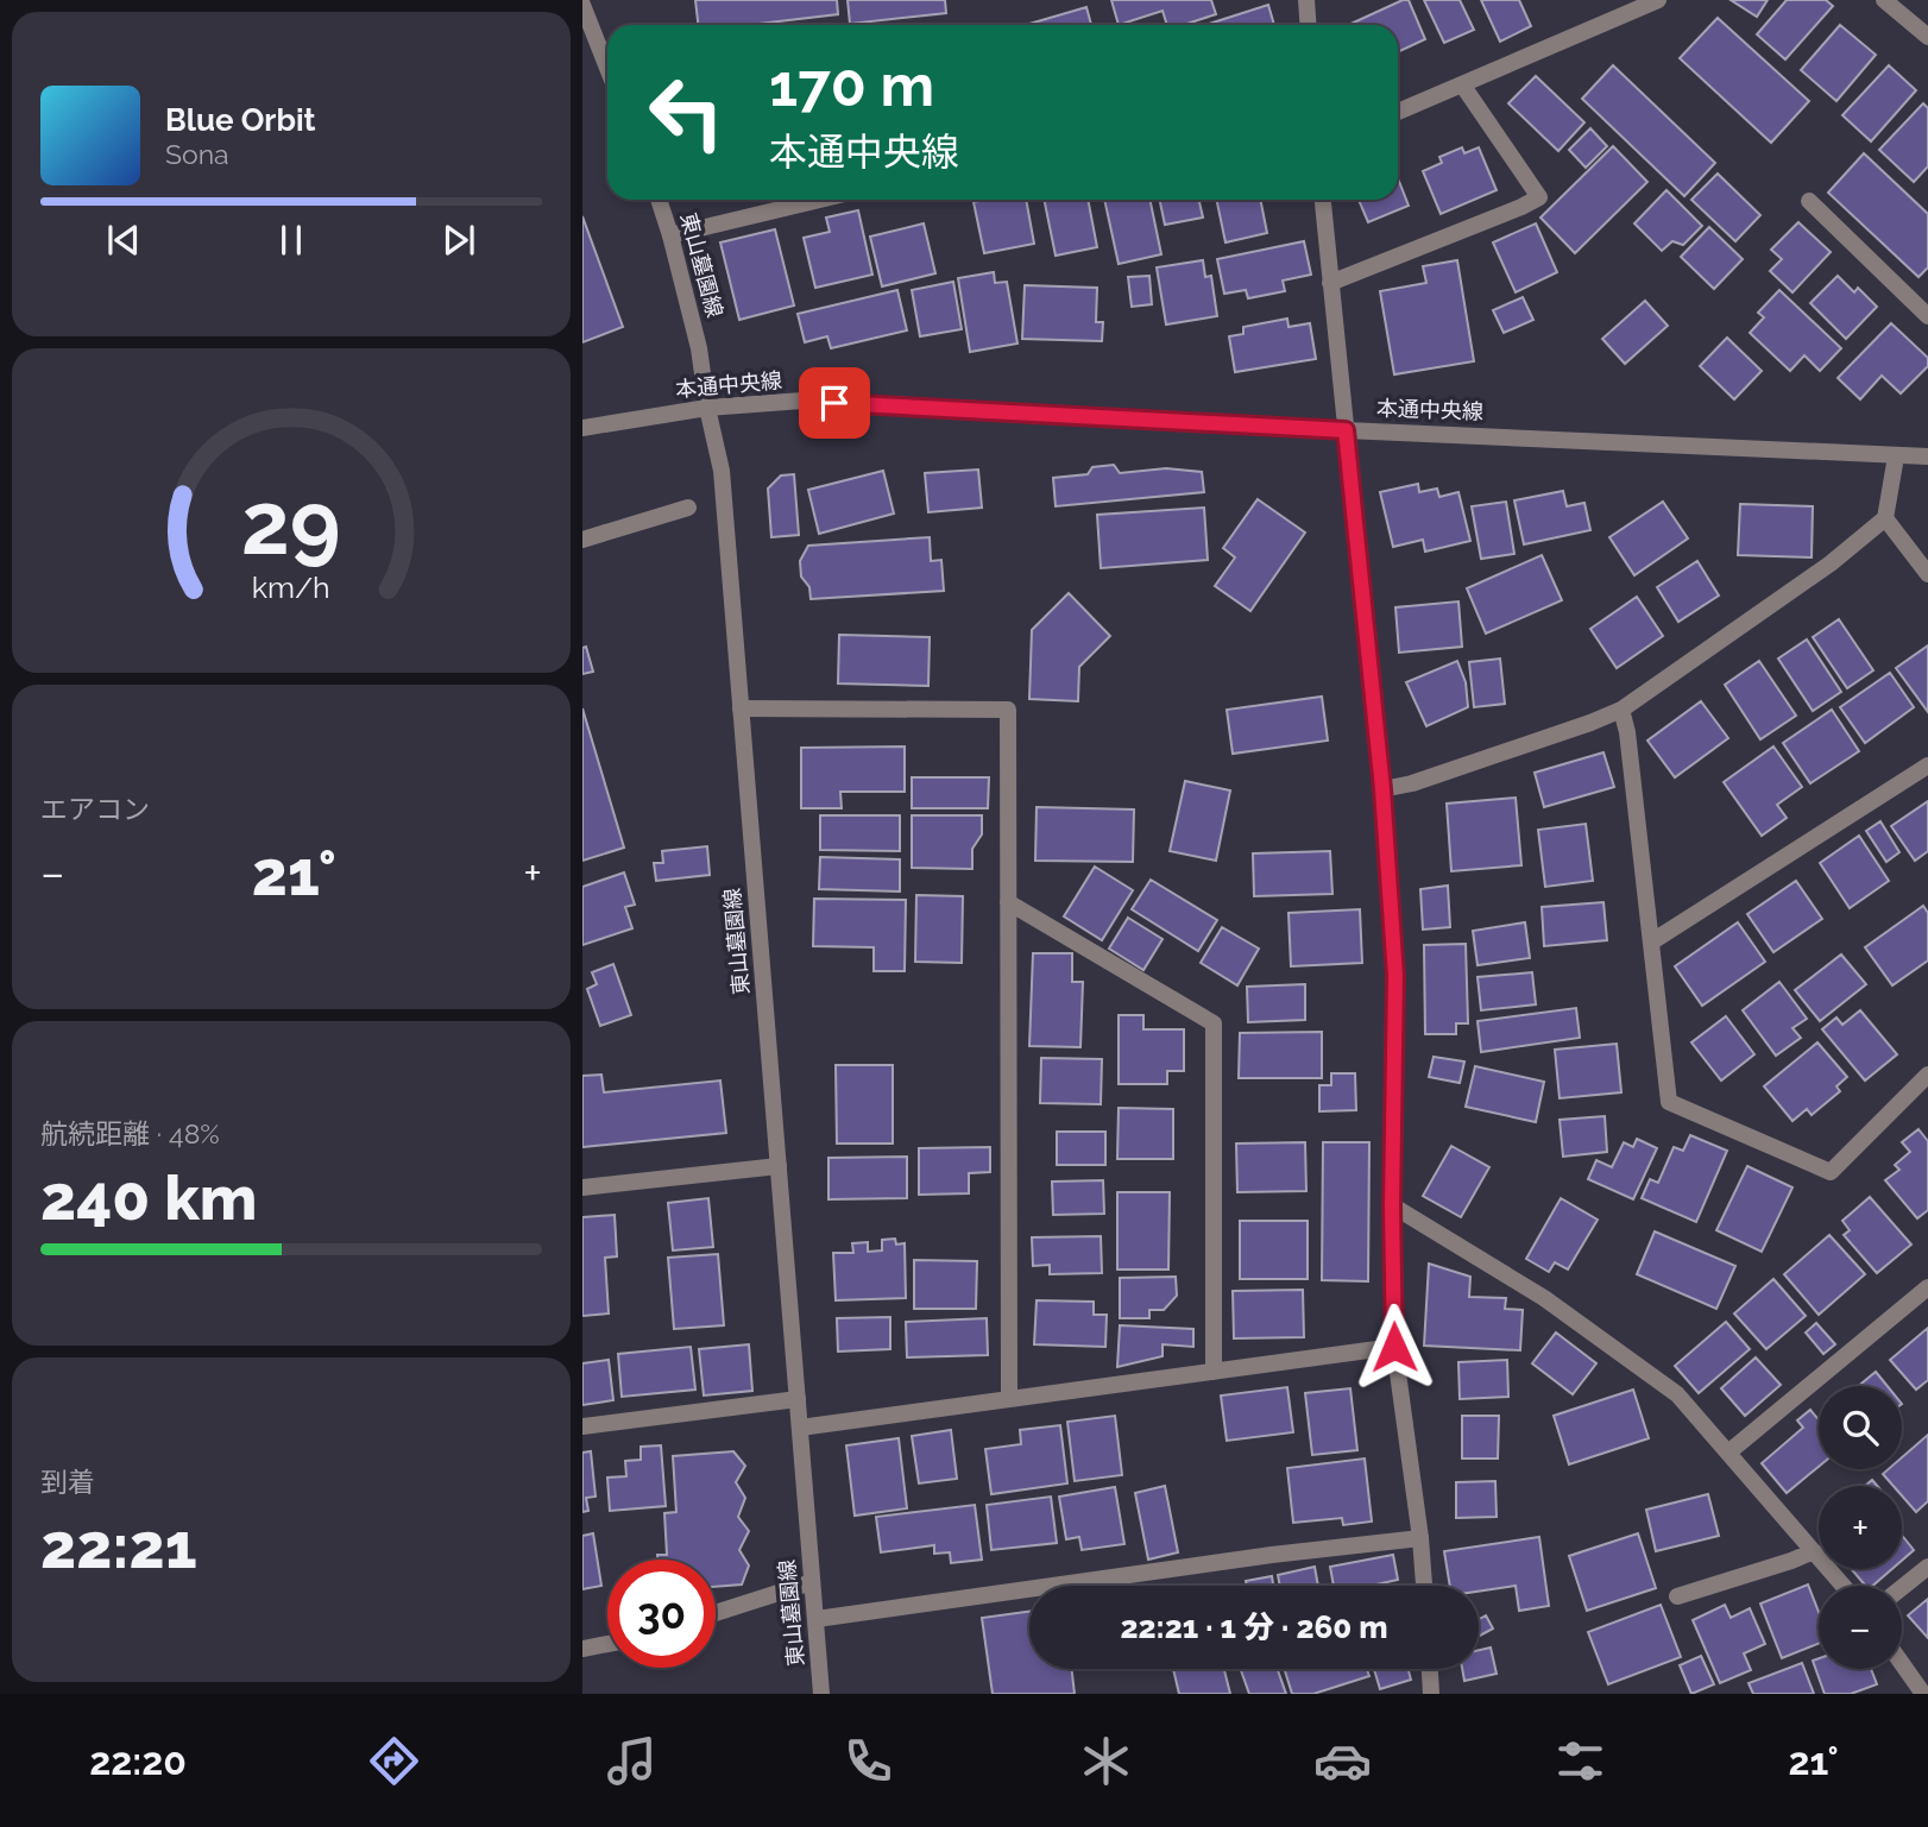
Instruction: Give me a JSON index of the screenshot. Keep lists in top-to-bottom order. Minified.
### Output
{"streets":{"street":["東山墓園線","本通中央線"]},"crossings":[["東山墓園線","本通中央線"]],"page":{"turn":["170 m","本通中央線"],"song":["Blue Orbit","Sona"],"tile":["エアコン",["航続距離 · 48%","240 km"],["到着","22:21"]],"heat":["−","21°","+"],"map_buttons":["+","−"],"limit":"30","trip":"22:21 · 1 分 · 260 m","tabs":["22:20","21°"],"gauge":["29","km/h"]}}
